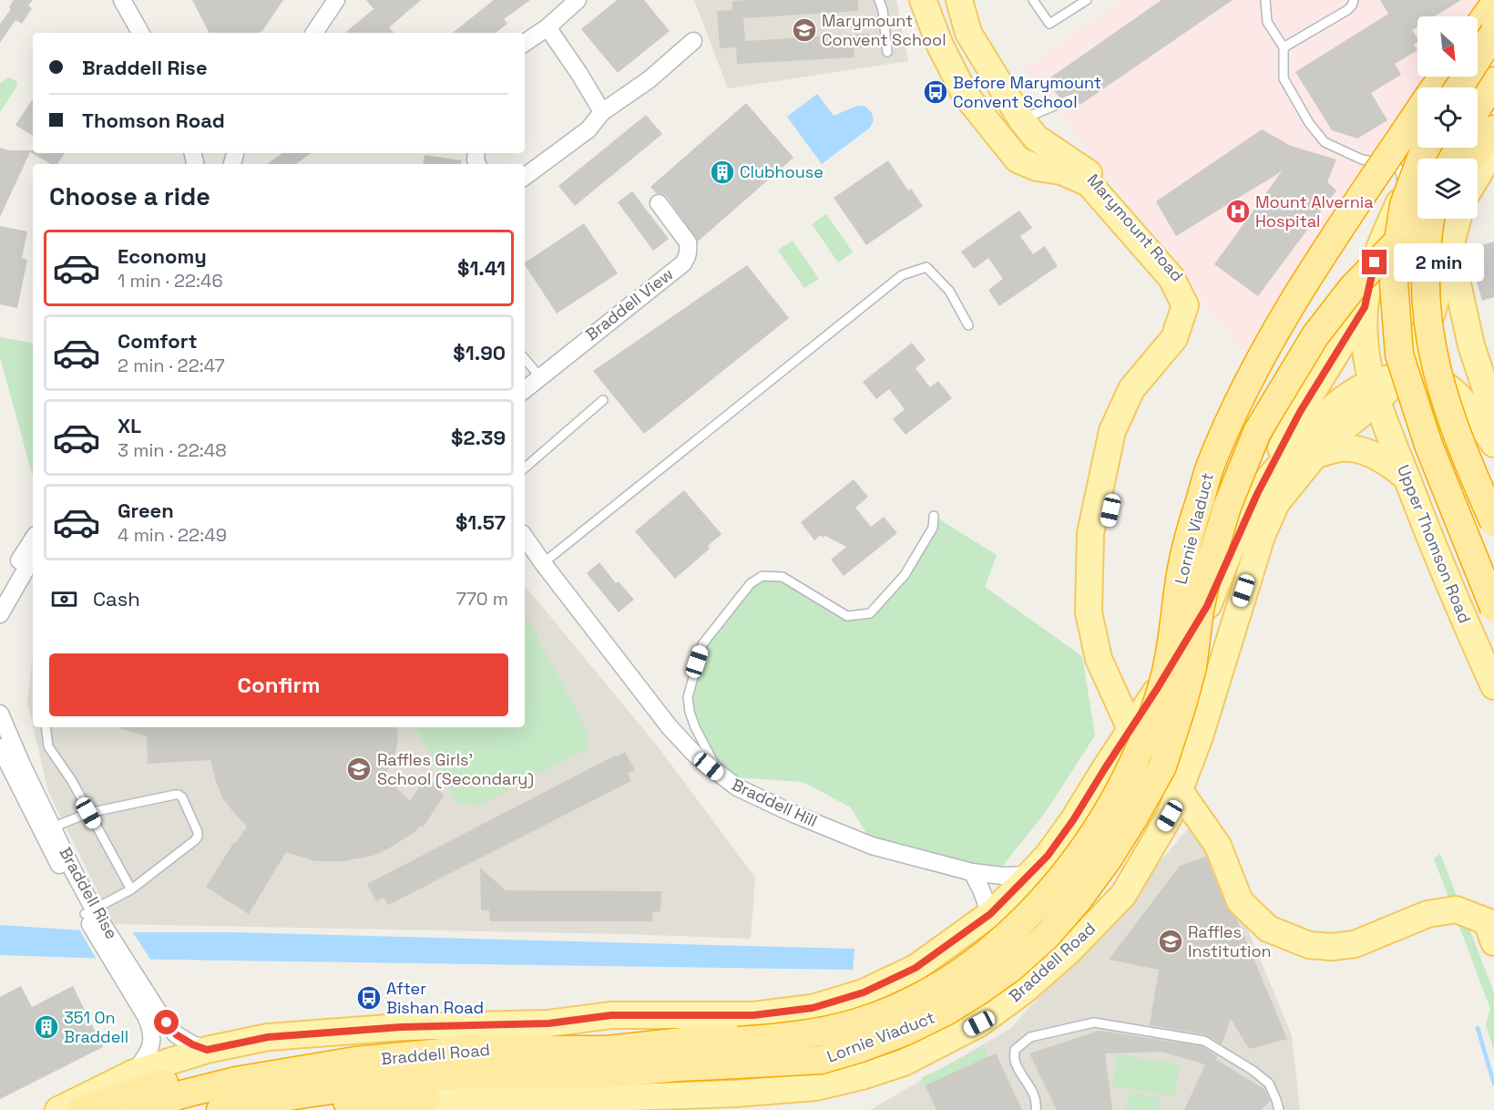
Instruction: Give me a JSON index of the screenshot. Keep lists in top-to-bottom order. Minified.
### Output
{"streets":{"highway":["Lornie Viaduct","Braddell Road"],"main road":["Marymount Road","Upper Thomson Road"],"street":["Braddell View","Braddell Hill","Braddell Rise"]},"crossings":[["Marymount Road","Braddell Road"],["Lornie Viaduct","Braddell Road"],["Upper Thomson Road","Braddell Road"],["Braddell Hill","Braddell Road"],["Braddell Rise","Braddell Road"]],"places":{"school or university":["Marymount Convent School","Raffles Girls' School (Secondary)","Raffles Institution"],"bus stop":["Before Marymount Convent School","After Bishan Road"],"building":["Clubhouse","351 On Braddell"],"hospital":["Mount Alvernia Hospital"]},"north":"bottom right","page":{"banner":["Braddell Rise","Thomson Road"],"heading":"Choose a ride","list":[{"name":"Economy","note":"1 min · 22:46","value":"$1.41"},{"name":"Comfort","note":"2 min · 22:47","value":"$1.90"},{"name":"XL","note":"3 min · 22:48","value":"$2.39"},{"name":"Green","note":"4 min · 22:49","value":"$1.57"}],"bubble":"2 min","pay":["Cash","770 m"],"buttons":"Confirm"}}
